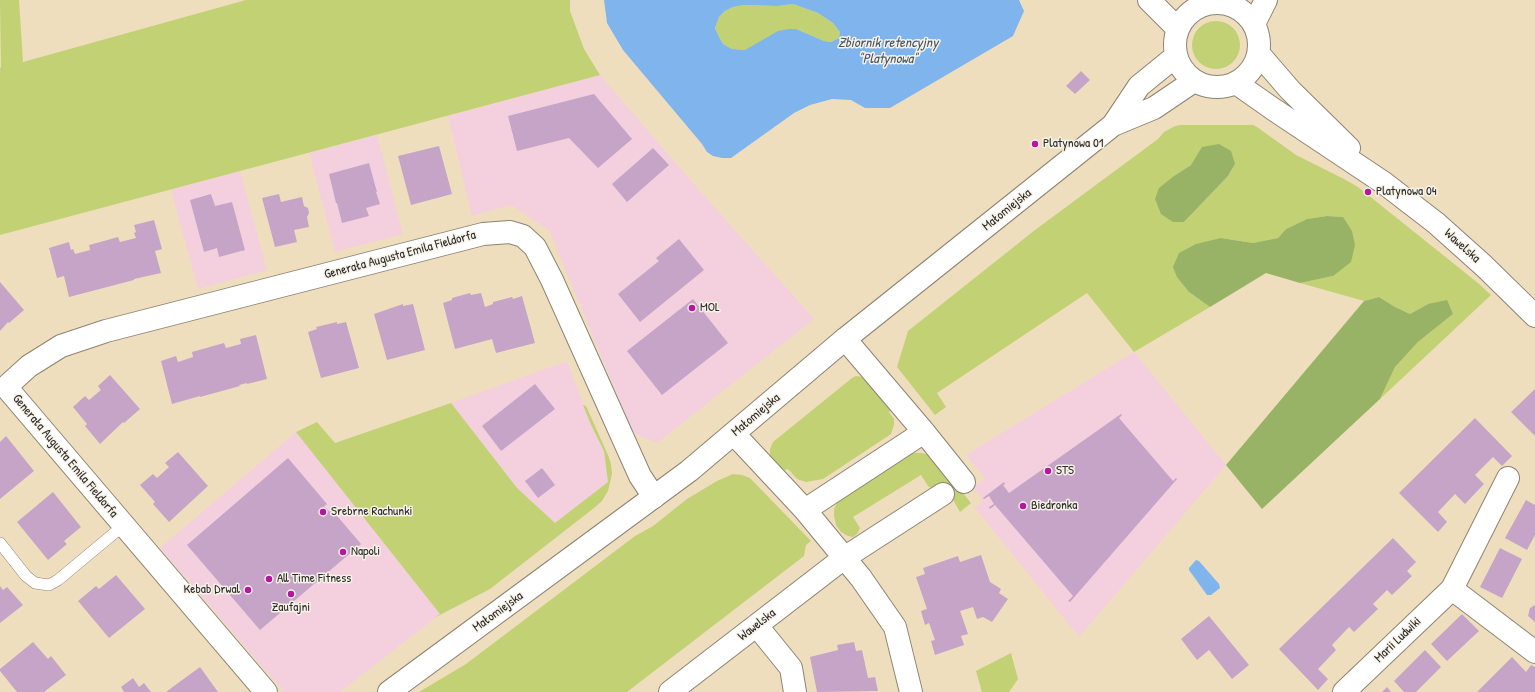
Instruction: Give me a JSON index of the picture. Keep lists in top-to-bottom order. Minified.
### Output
{"streets":{"street":["Małomiejska","Wawelska","Generała Augusta Emila Fieldorfa","Marii Ludwiki"]},"crossings":[["Małomiejska","Wawelska"],["Małomiejska","Generała Augusta Emila Fieldorfa"]],"water":["Zbiornik retencyjny \"Platynowa\""],"places":["Platynowa 01","Platynowa 04","MOL","STS","Biedronka","Srebrne Rachunki","Napoli","All Time Fitness","Kebab Drwal","Zaufajni"]}
